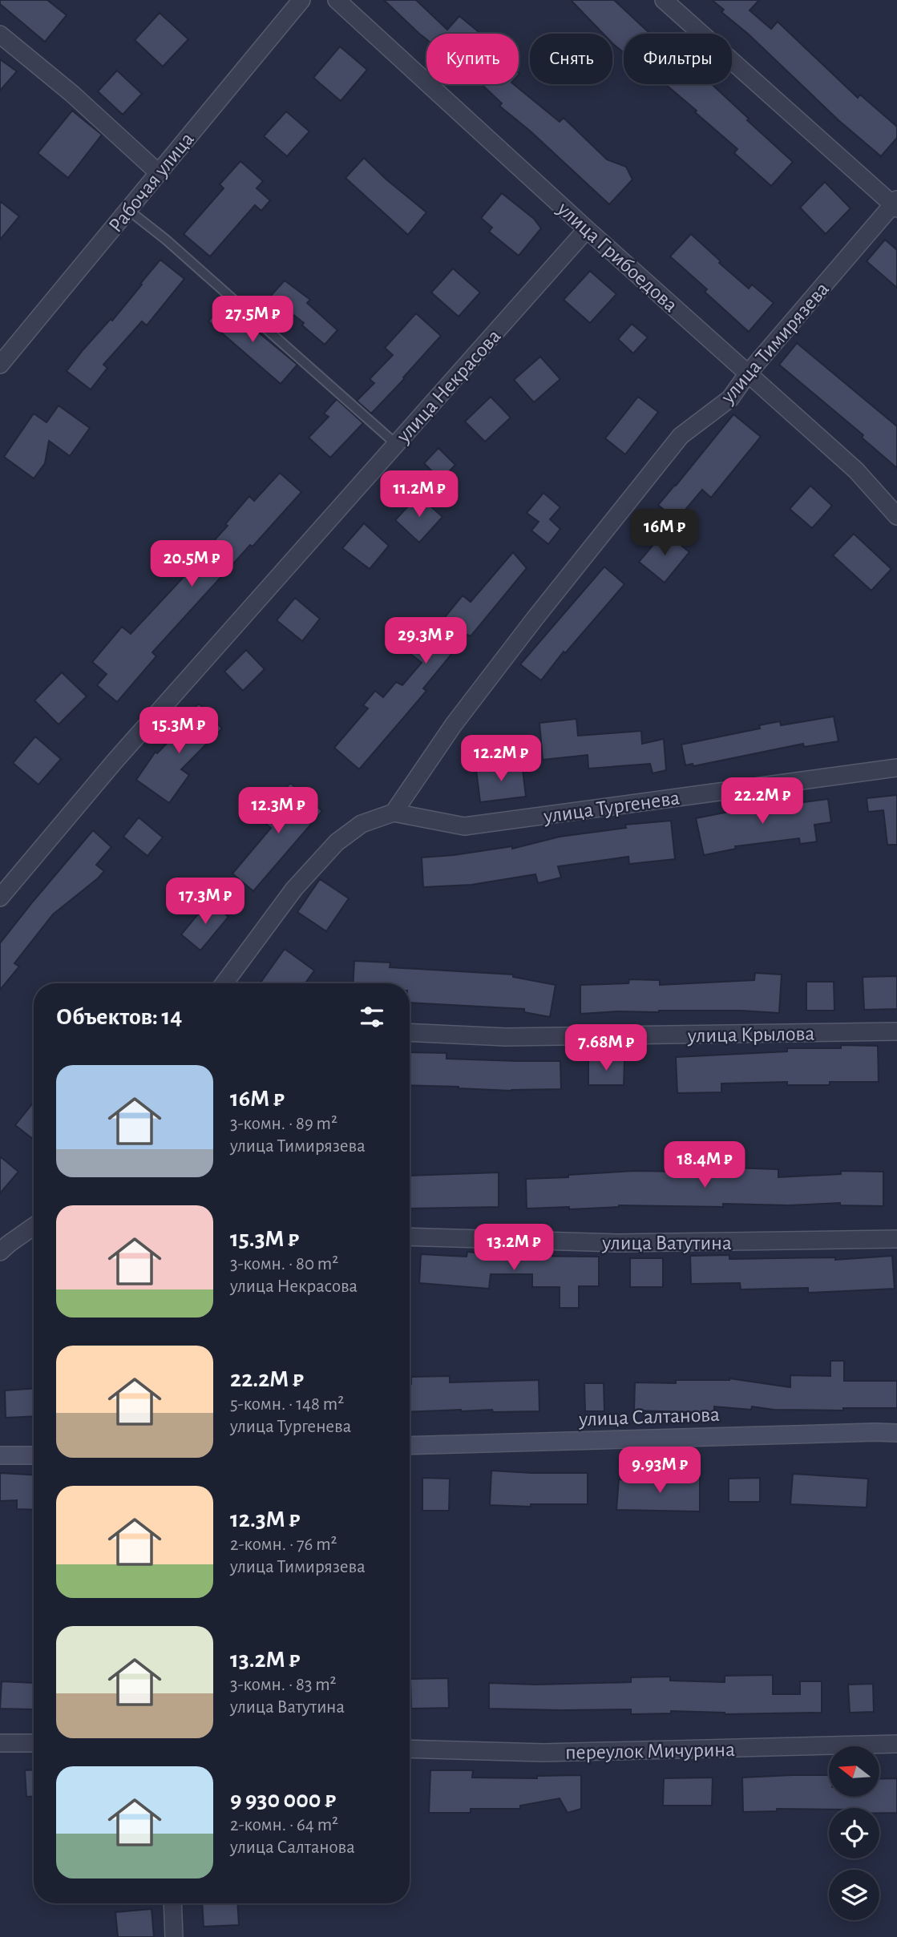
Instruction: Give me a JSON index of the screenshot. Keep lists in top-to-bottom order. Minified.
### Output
{"streets":{"main road":["улица Салтанова"],"street":["Рабочая улица","улица Грибоедова","улица Тимирязева","улица Некрасова","улица Тургенева","улица Крылова","улица Ватутина","переулок Мичурина"]},"crossings":[["улица Грибоедова","улица Тимирязева"],["улица Грибоедова","улица Некрасова"],["улица Тимирязева","улица Тургенева"]],"north":"left","page":{"chip":["Купить","Снять","Фильтры"],"price":["27.5M ₽","11.2M ₽","16M ₽","20.5M ₽","29.3M ₽","15.3M ₽","12.2M ₽","22.2M ₽","12.3M ₽","17.3M ₽","7.68M ₽","18.4M ₽","13.2M ₽","9.93M ₽"],"heading":"Объектов: 14","list":[{"name":"16M ₽","note":"3-комн. · 89 m² · улица Тимирязева"},{"name":"15.3M ₽","note":"3-комн. · 80 m² · улица Некрасова"},{"name":"22.2M ₽","note":"5-комн. · 148 m² · улица Тургенева"},{"name":"12.3M ₽","note":"2-комн. · 76 m² · улица Тимирязева"},{"name":"13.2M ₽","note":"3-комн. · 83 m² · улица Ватутина"},{"name":"9 930 000 ₽","note":"2-комн. · 64 m² · улица Салтанова"}]}}
